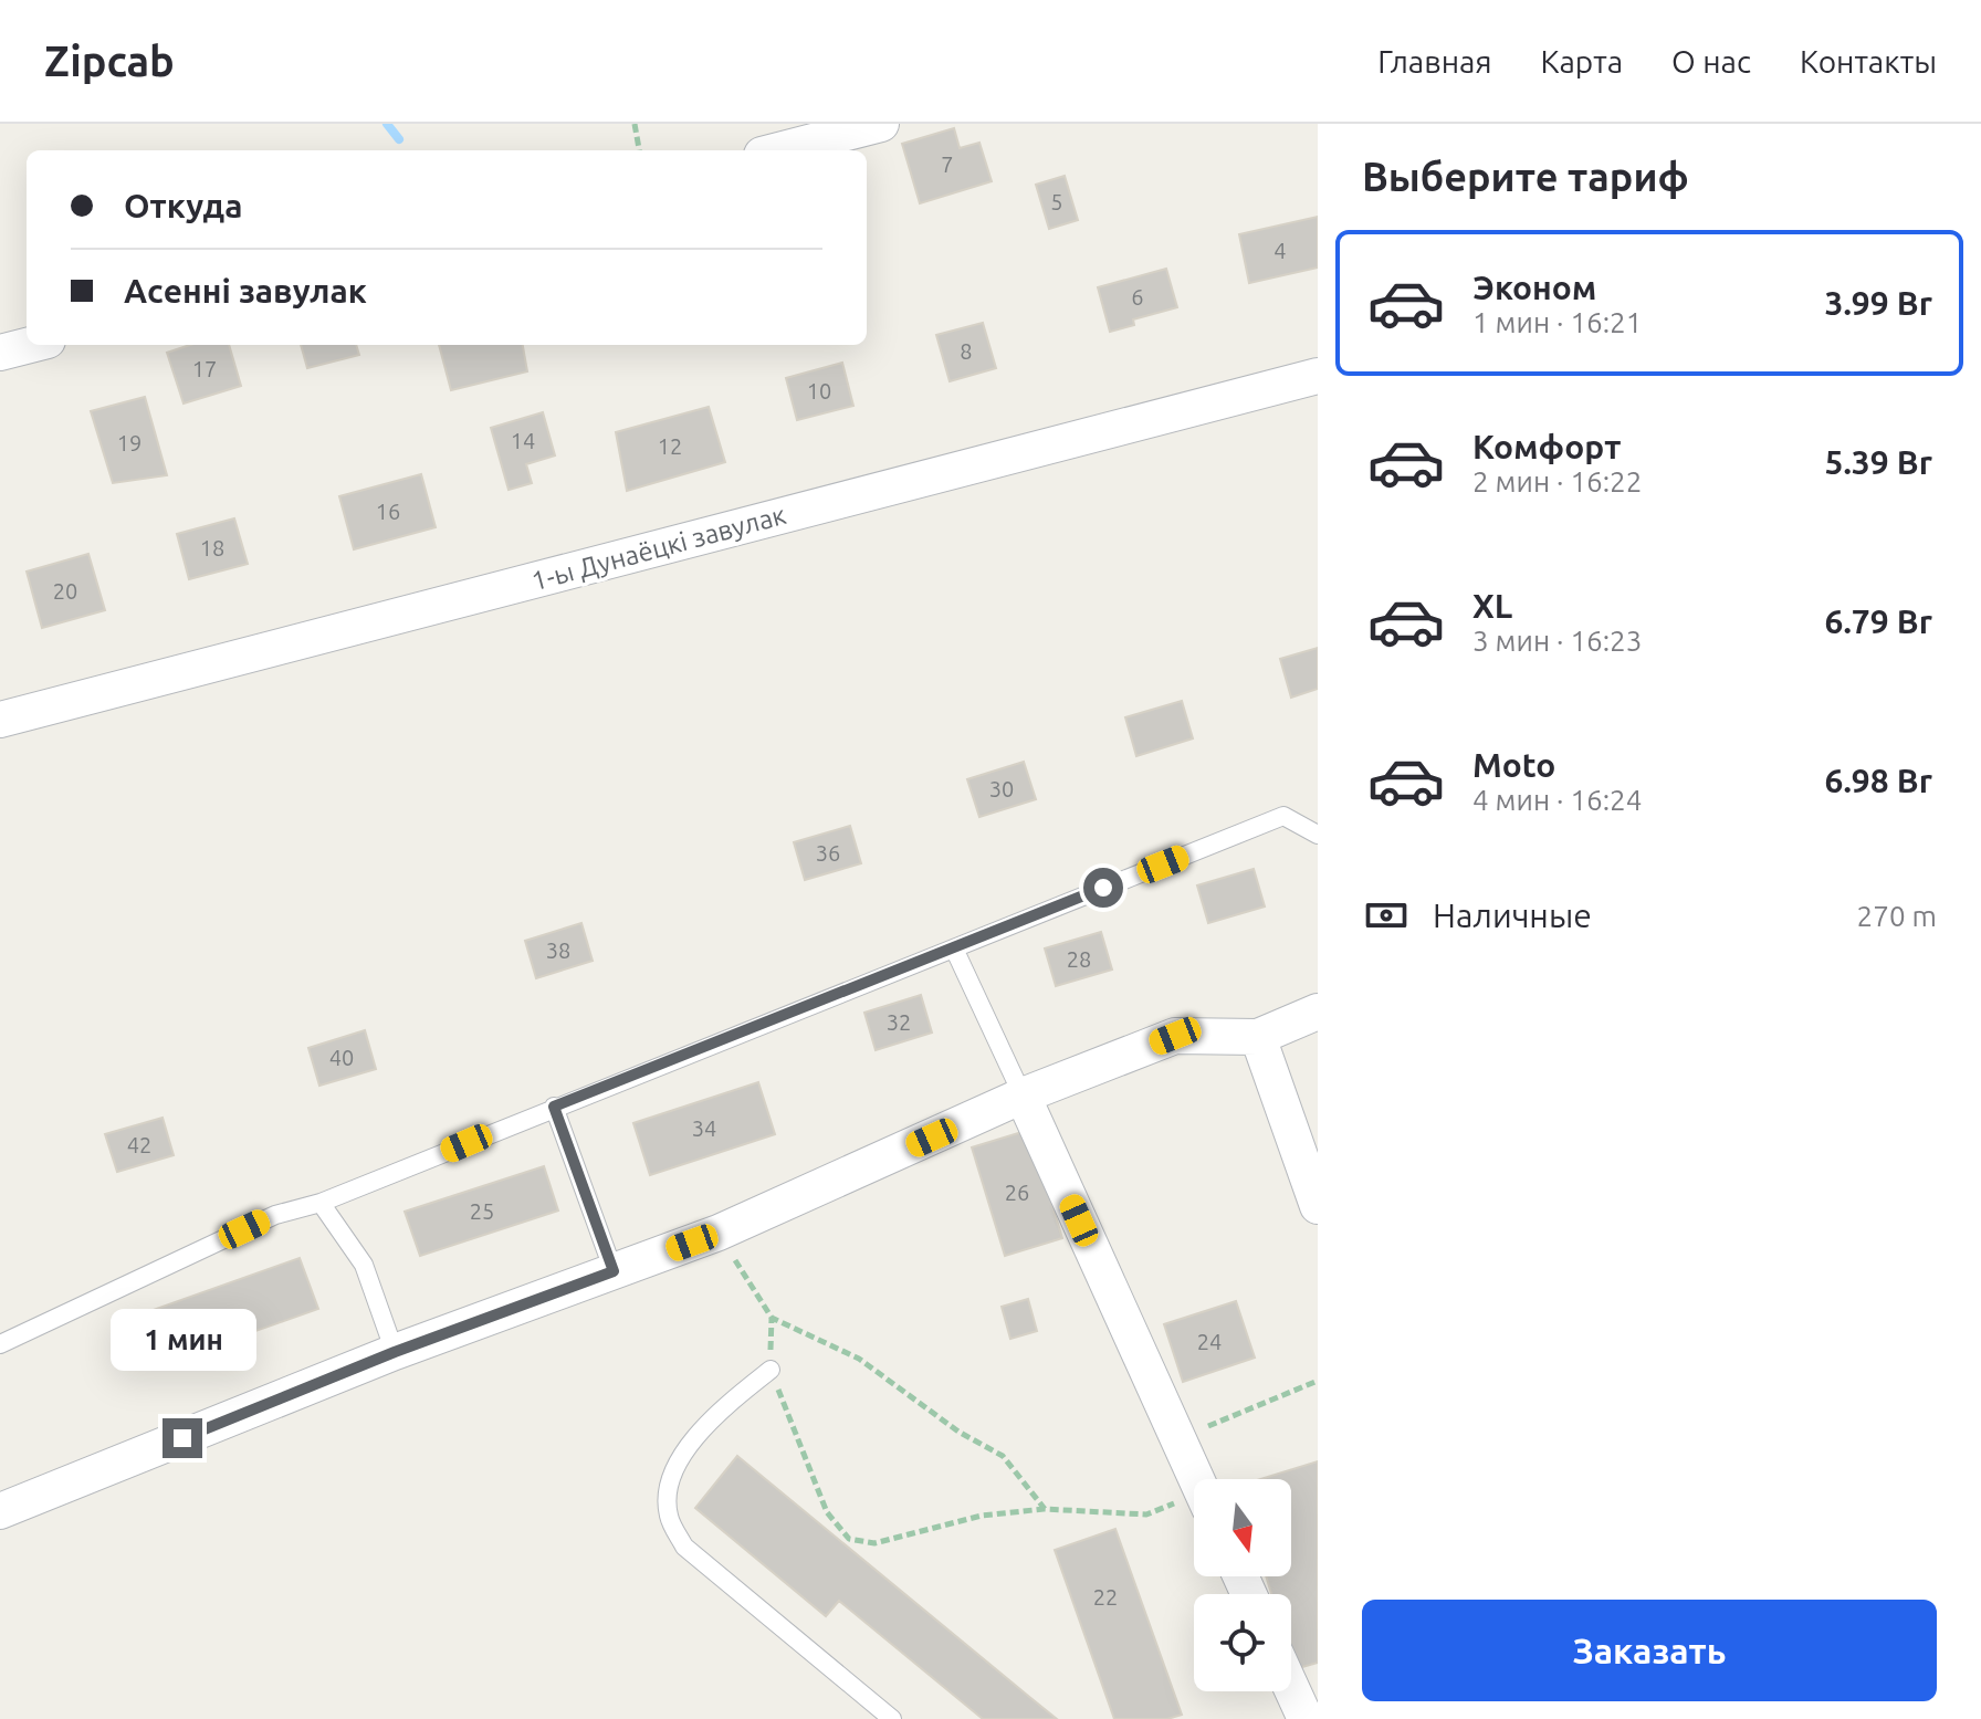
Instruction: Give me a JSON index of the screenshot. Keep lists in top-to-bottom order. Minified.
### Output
{"streets":{"street":["1-ы Дунаёцкі завулак"]},"house_numbers":["7","5","4","6","8","17","10","14","19","12","16","18","20","30","36","38","28","32","40","34","42","26","25","24","22"],"north":"bottom","page":{"header":"Zipcab","nav":["Главная","Карта","О нас","Контакты"],"heading":"Выберите тариф","banner":["Откуда","Асенні завулак"],"list":[{"name":"Эконом","note":"1 мин · 16:21","value":"3.99 Br"},{"name":"Комфорт","note":"2 мин · 16:22","value":"5.39 Br"},{"name":"XL","note":"3 мин · 16:23","value":"6.79 Br"},{"name":"Moto","note":"4 мин · 16:24","value":"6.98 Br"}],"pay":["Наличные","270 m"],"bubble":"1 мин","buttons":"Заказать"}}
